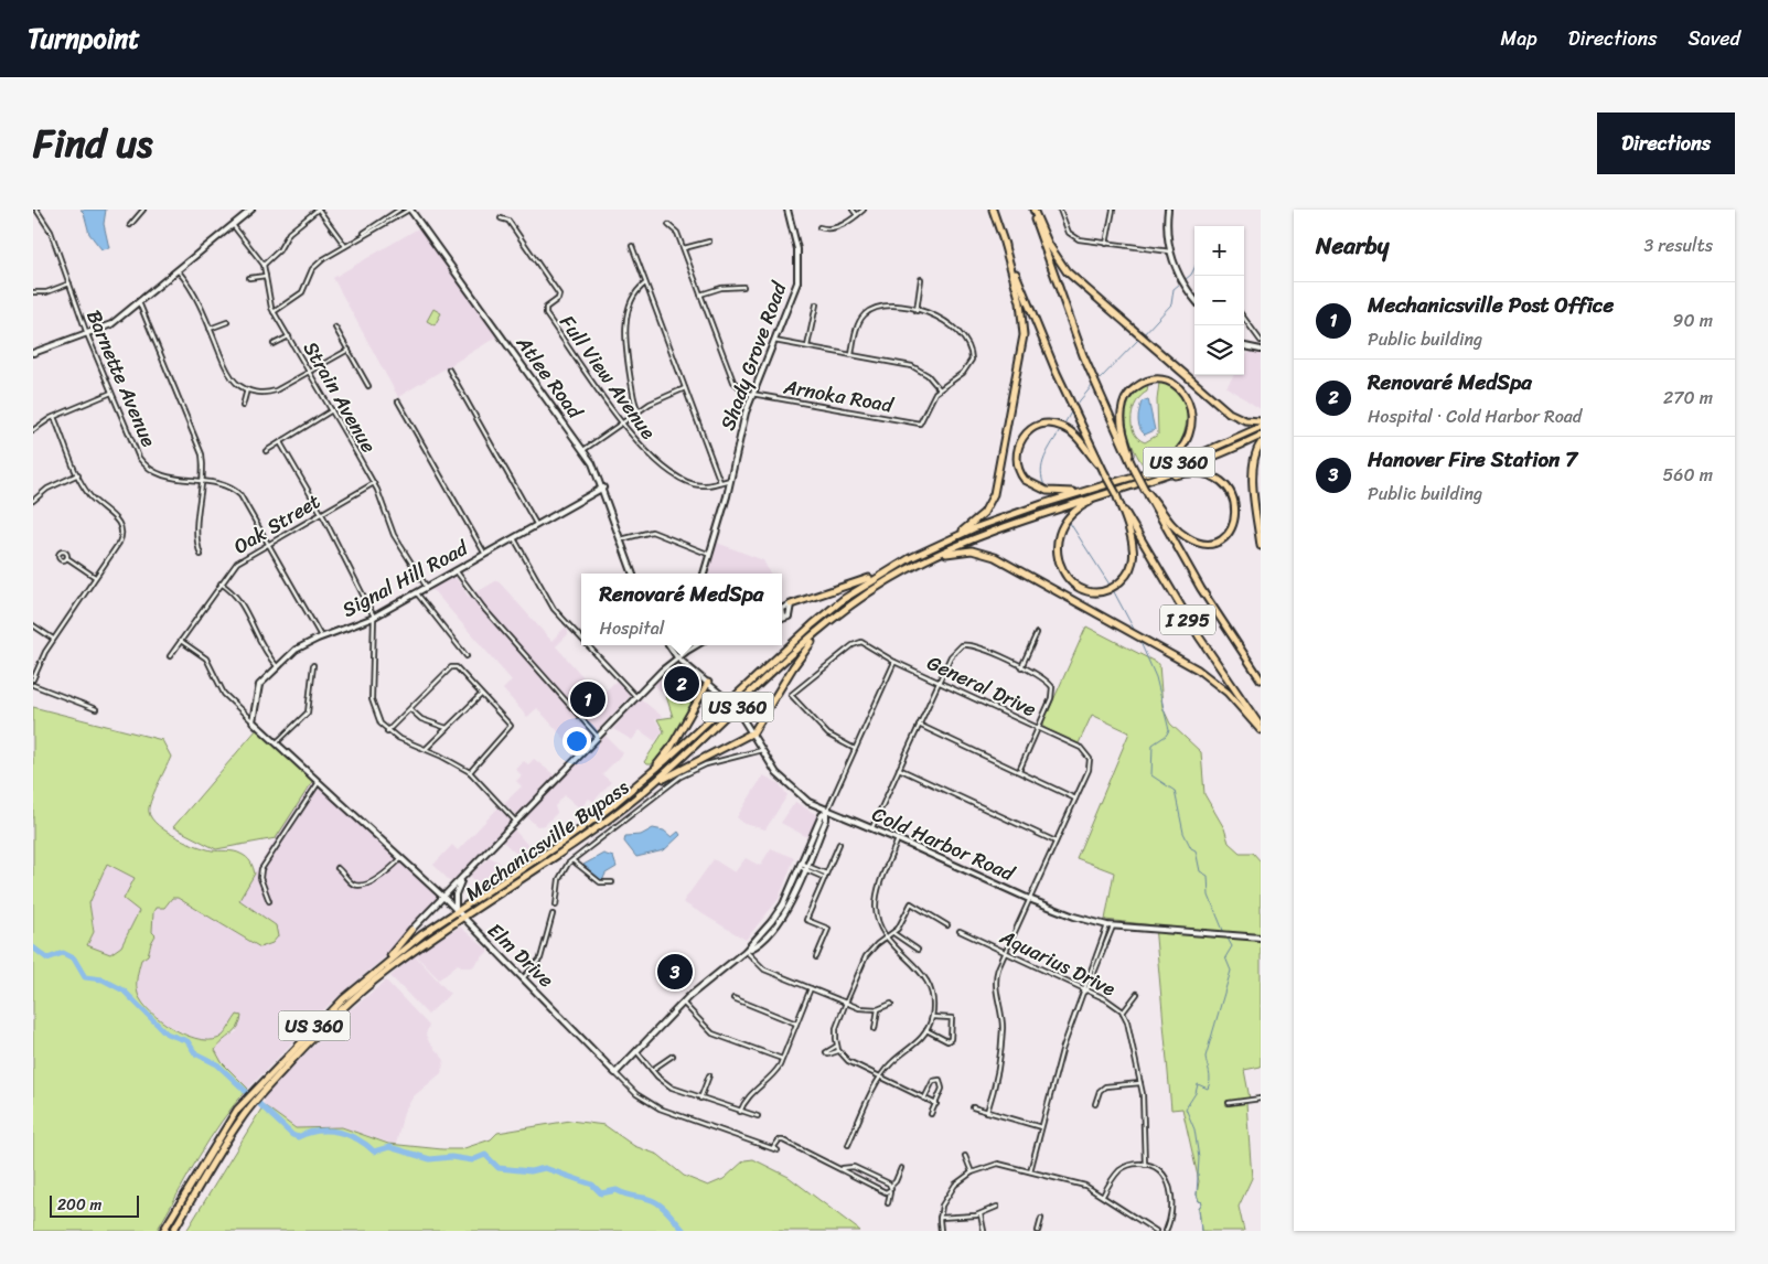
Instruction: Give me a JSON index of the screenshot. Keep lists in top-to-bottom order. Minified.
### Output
{"streets":{"highway":["US 360","I 295","Mechanicsville Bypass"],"main road":["Shady Grove Road","Atlee Road","Signal Hill Road","Cold Harbor Road","Elm Drive"],"street":["Full View Avenue","Barnette Avenue","Arnoka Road","Strain Avenue","Oak Street","General Drive","Aquarius Drive"]},"crossings":[["Shady Grove Road","Full View Avenue"],["Shady Grove Road","Arnoka Road"],["Atlee Road","Signal Hill Road"],["Barnette Avenue","Oak Street"],["Barnette Avenue","Signal Hill Road"],["Strain Avenue","Oak Street"],["Strain Avenue","Signal Hill Road"],["US 360","I 295"],["US 360","Mechanicsville Bypass"],["Oak Street","Elm Drive"],["Signal Hill Road","Elm Drive"],["I 295","Mechanicsville Bypass"],["Mechanicsville Bypass","Elm Drive"]],"scale_bar":"200 m","page":{"header":"Turnpoint","nav":["Map","Directions","Saved"],"title":"Find us","buttons":"Directions","heading":["Nearby","3 results"],"map_buttons":["+","−"],"list":[{"mark":"1","name":"Mechanicsville Post Office","note":"Public building","value":"90 m"},{"mark":"2","name":"Renovaré MedSpa","note":"Hospital · Cold Harbor Road","value":"270 m"},{"mark":"3","name":"Hanover Fire Station 7","note":"Public building","value":"560 m"}],"popup":["Renovaré MedSpa","Hospital"],"pins":["2","1","3"],"scale":"200 m"}}
